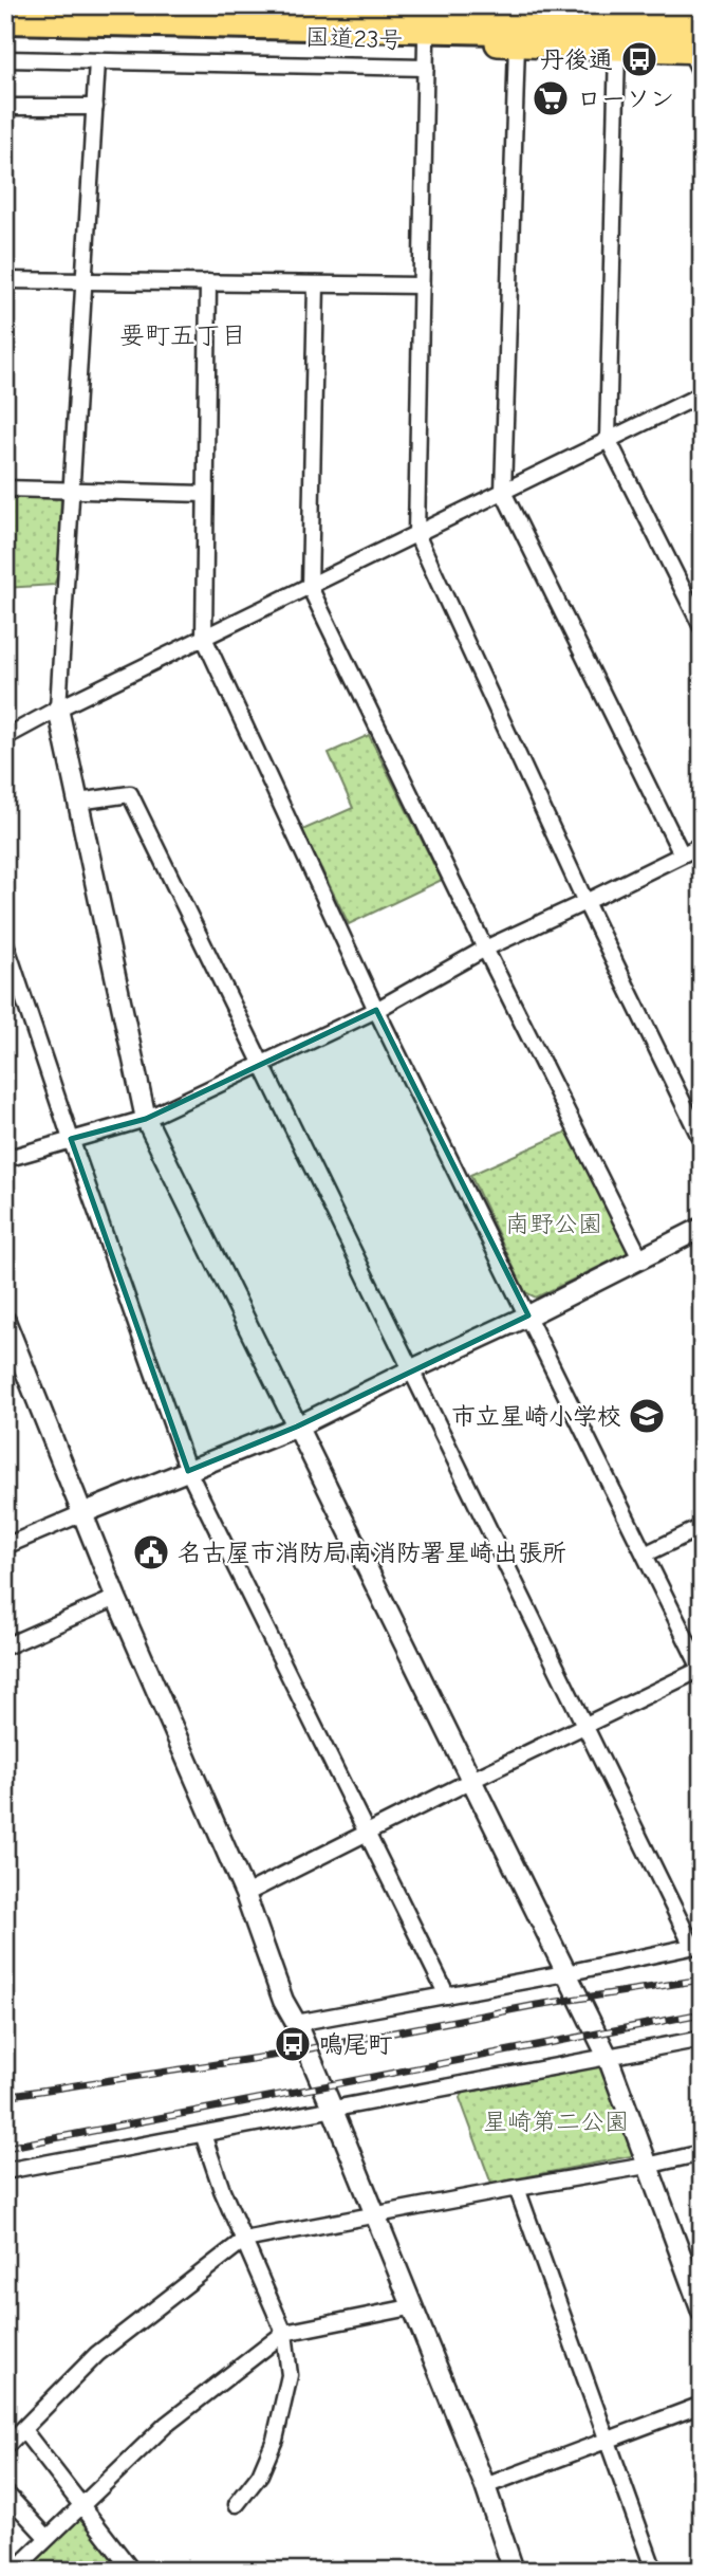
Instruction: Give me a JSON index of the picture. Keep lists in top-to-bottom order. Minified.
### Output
{"streets":{"highway":["国道23号"]},"districts":["要町五丁目"],"parks":["南野公園","星崎第二公園"],"places":{"bus stop":["丹後通","鳴尾町"],"supermarket":["ローソン"],"school or university":["市立星崎小学校"],"public building":["名古屋市消防局南消防署星崎出張所"]}}
